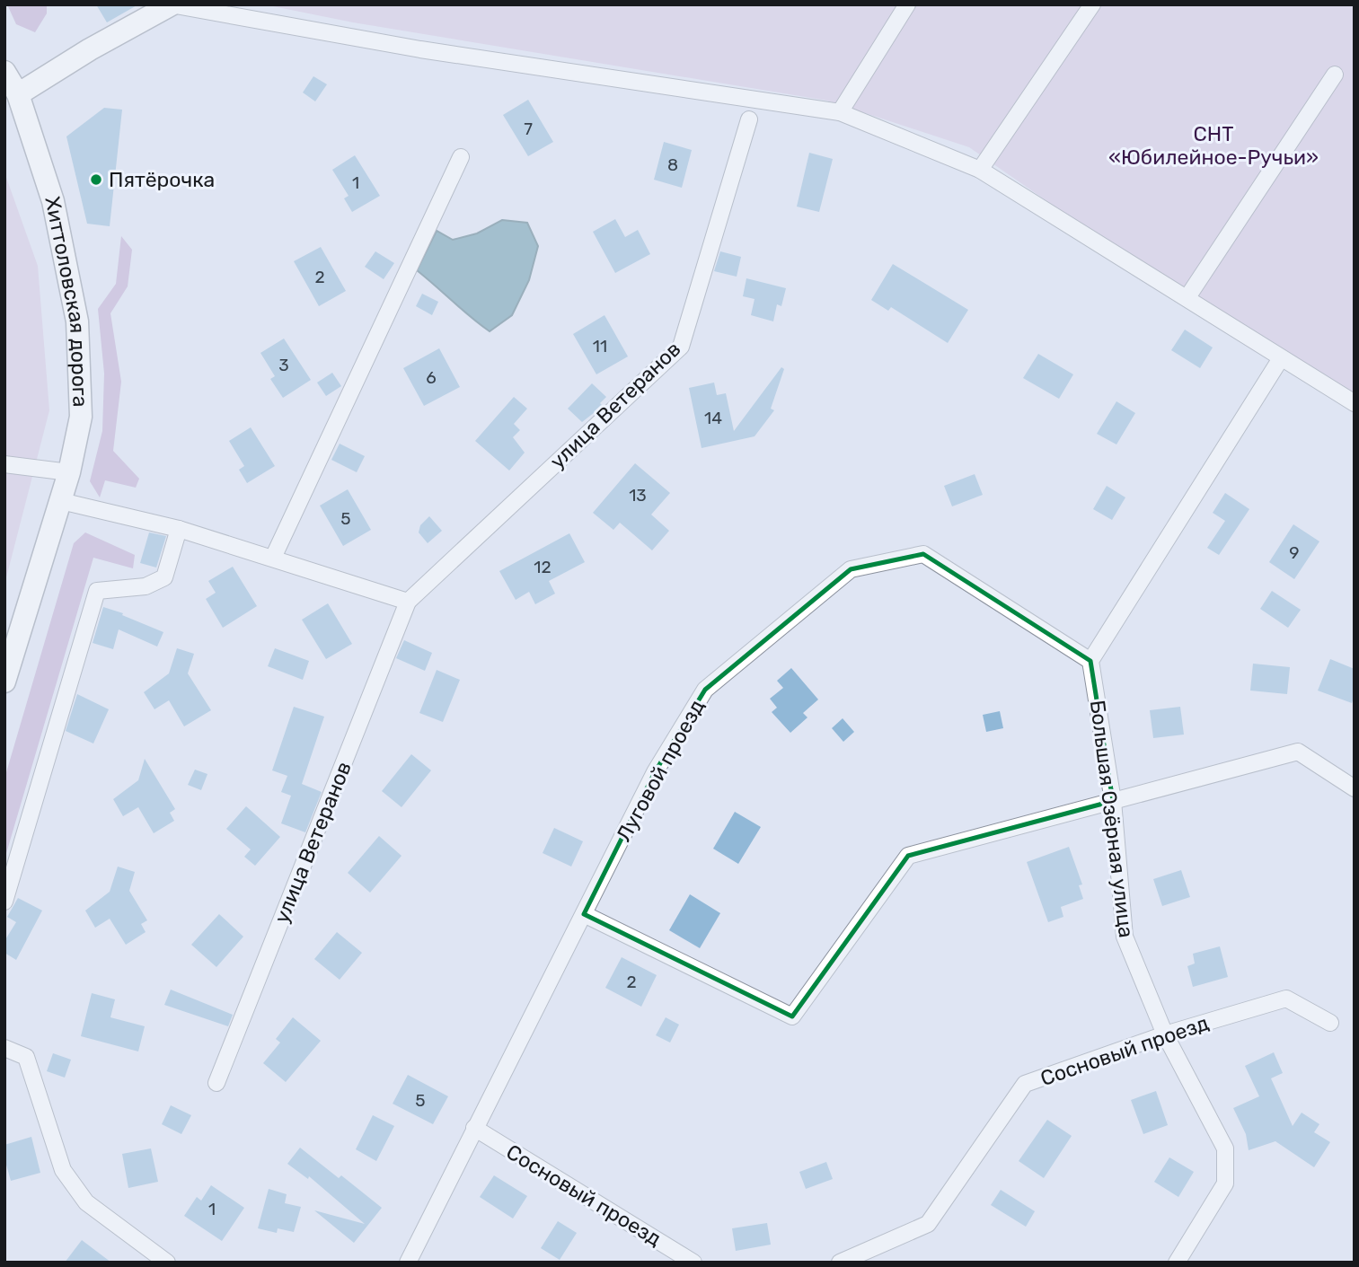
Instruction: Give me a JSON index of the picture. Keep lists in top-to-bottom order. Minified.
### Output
{"streets":{"street":["Хиттоловская дорога","улица Ветеранов","Луговой проезд","Большая Озёрная улица","Сосновый проезд"]},"crossings":[["Луговой проезд","Большая Озёрная улица"],["Луговой проезд","Сосновый проезд"],["Большая Озёрная улица","Сосновый проезд"]],"parks":["СНТ «Юбилейное-Ручьи»"],"places":["Пятёрочка"],"house_numbers":["7","8","1","2","11","3","6","14","13","5","9","12","2","5","1"]}
